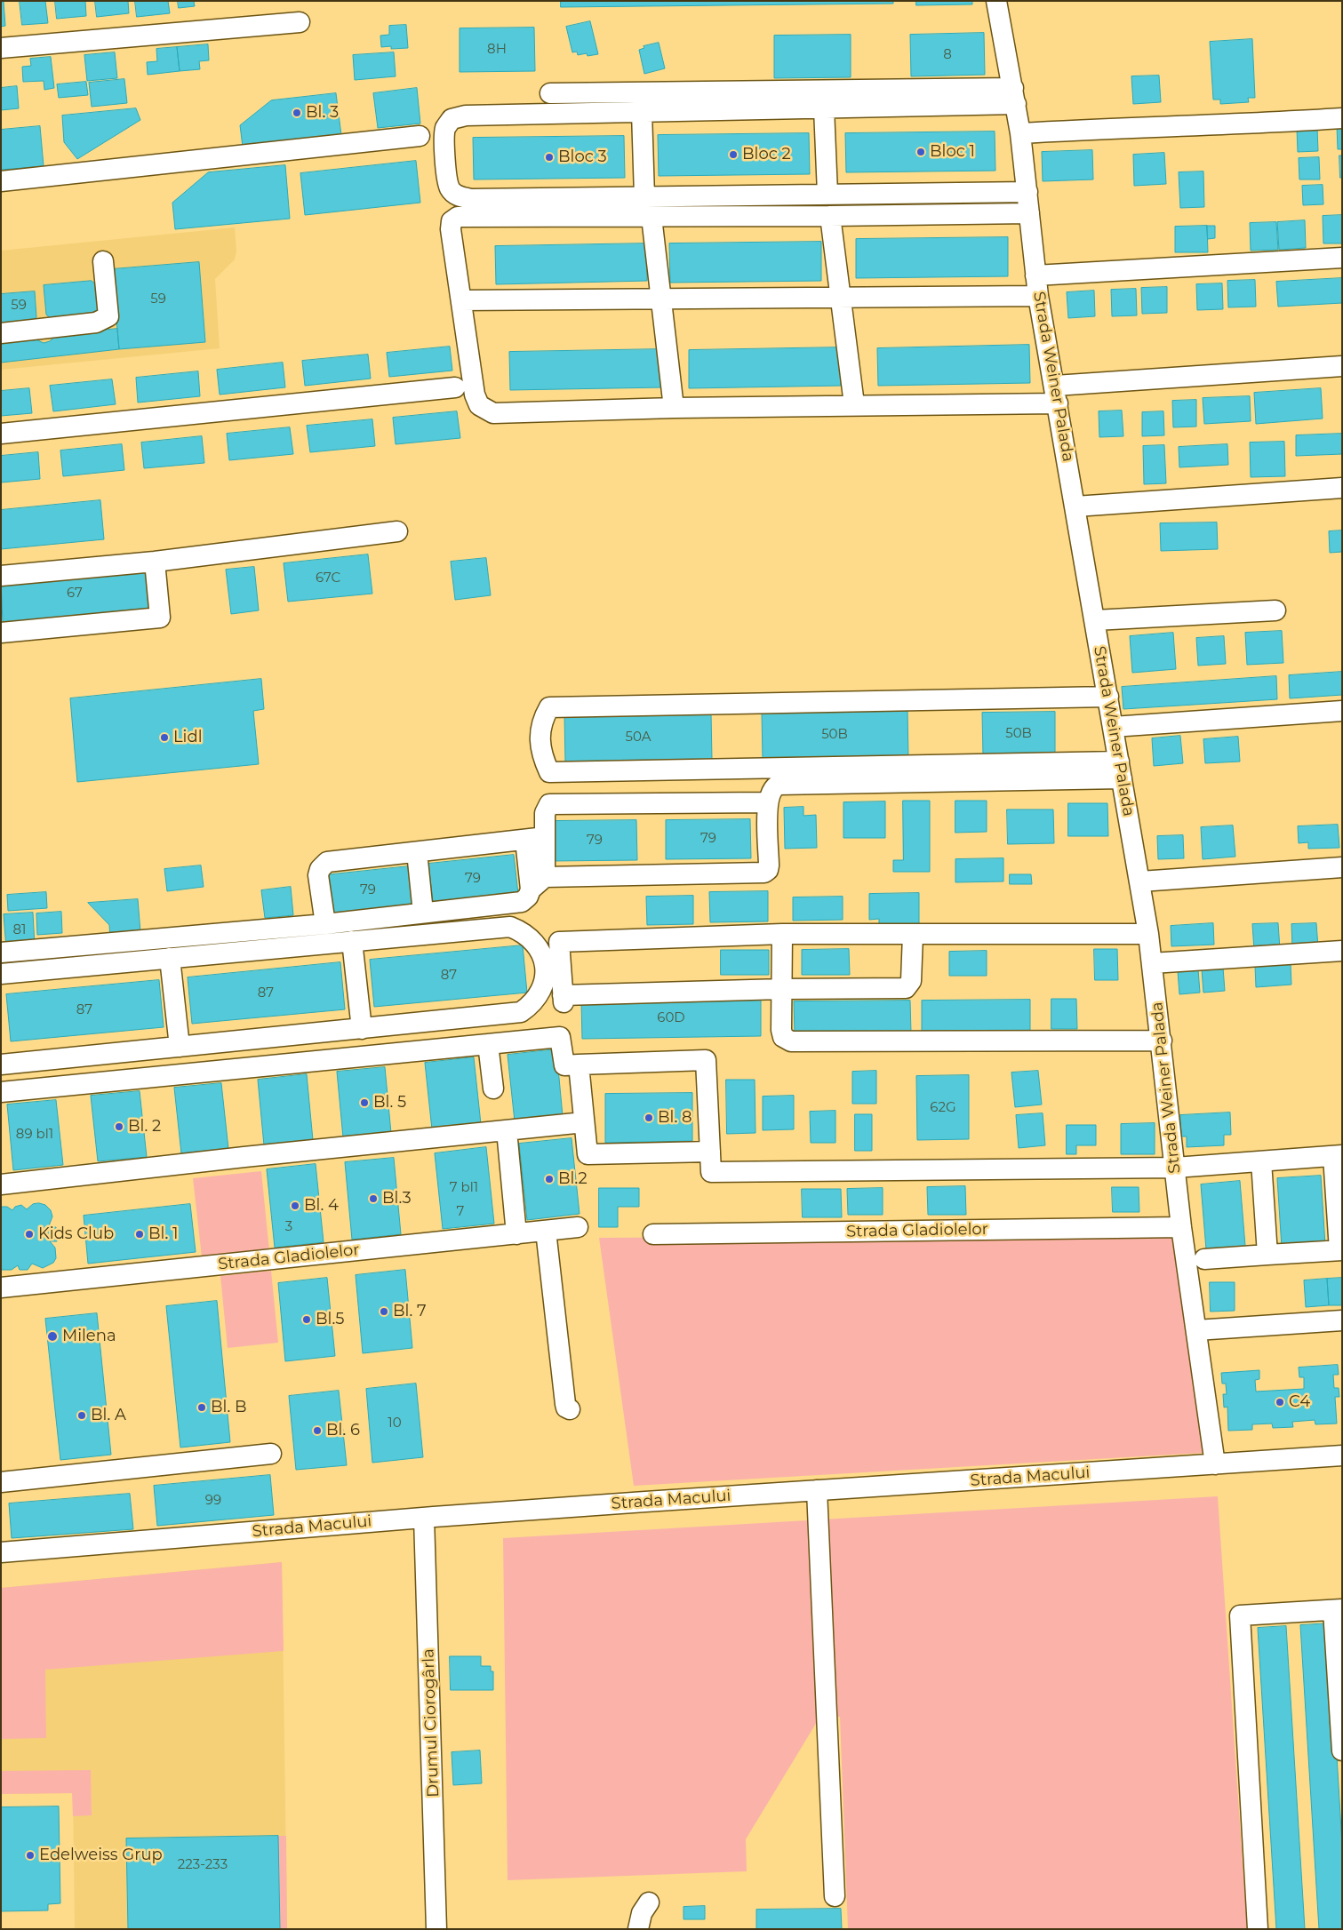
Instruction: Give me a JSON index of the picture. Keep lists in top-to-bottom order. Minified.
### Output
{"streets":{"street":["Strada Weiner Palada","Strada Gladiolelor","Strada Macului","Drumul Ciorogârla"]},"crossings":[["Strada Weiner Palada","Strada Gladiolelor"],["Strada Weiner Palada","Strada Macului"],["Strada Macului","Drumul Ciorogârla"]],"places":["Bl. 3","Bloc 1","Bloc 2","Bloc 3","Lidl","Bl. 5","Bl. 8","Bl. 2","Bl.2","Bl.3","Bl. 4","Kids Club","Bl. 1","Bl. 7","Bl.5","Milena","C4","Bl. B","Bl. A","Bl. 6","Edelweiss Grup"],"house_numbers":["8H","8","59","59","67C","67","50B","50B","50A","79","79","79","79","81","87","87","87","60D","62G","89 bl1","7 bl1","7","3","10","99","223-233"]}
